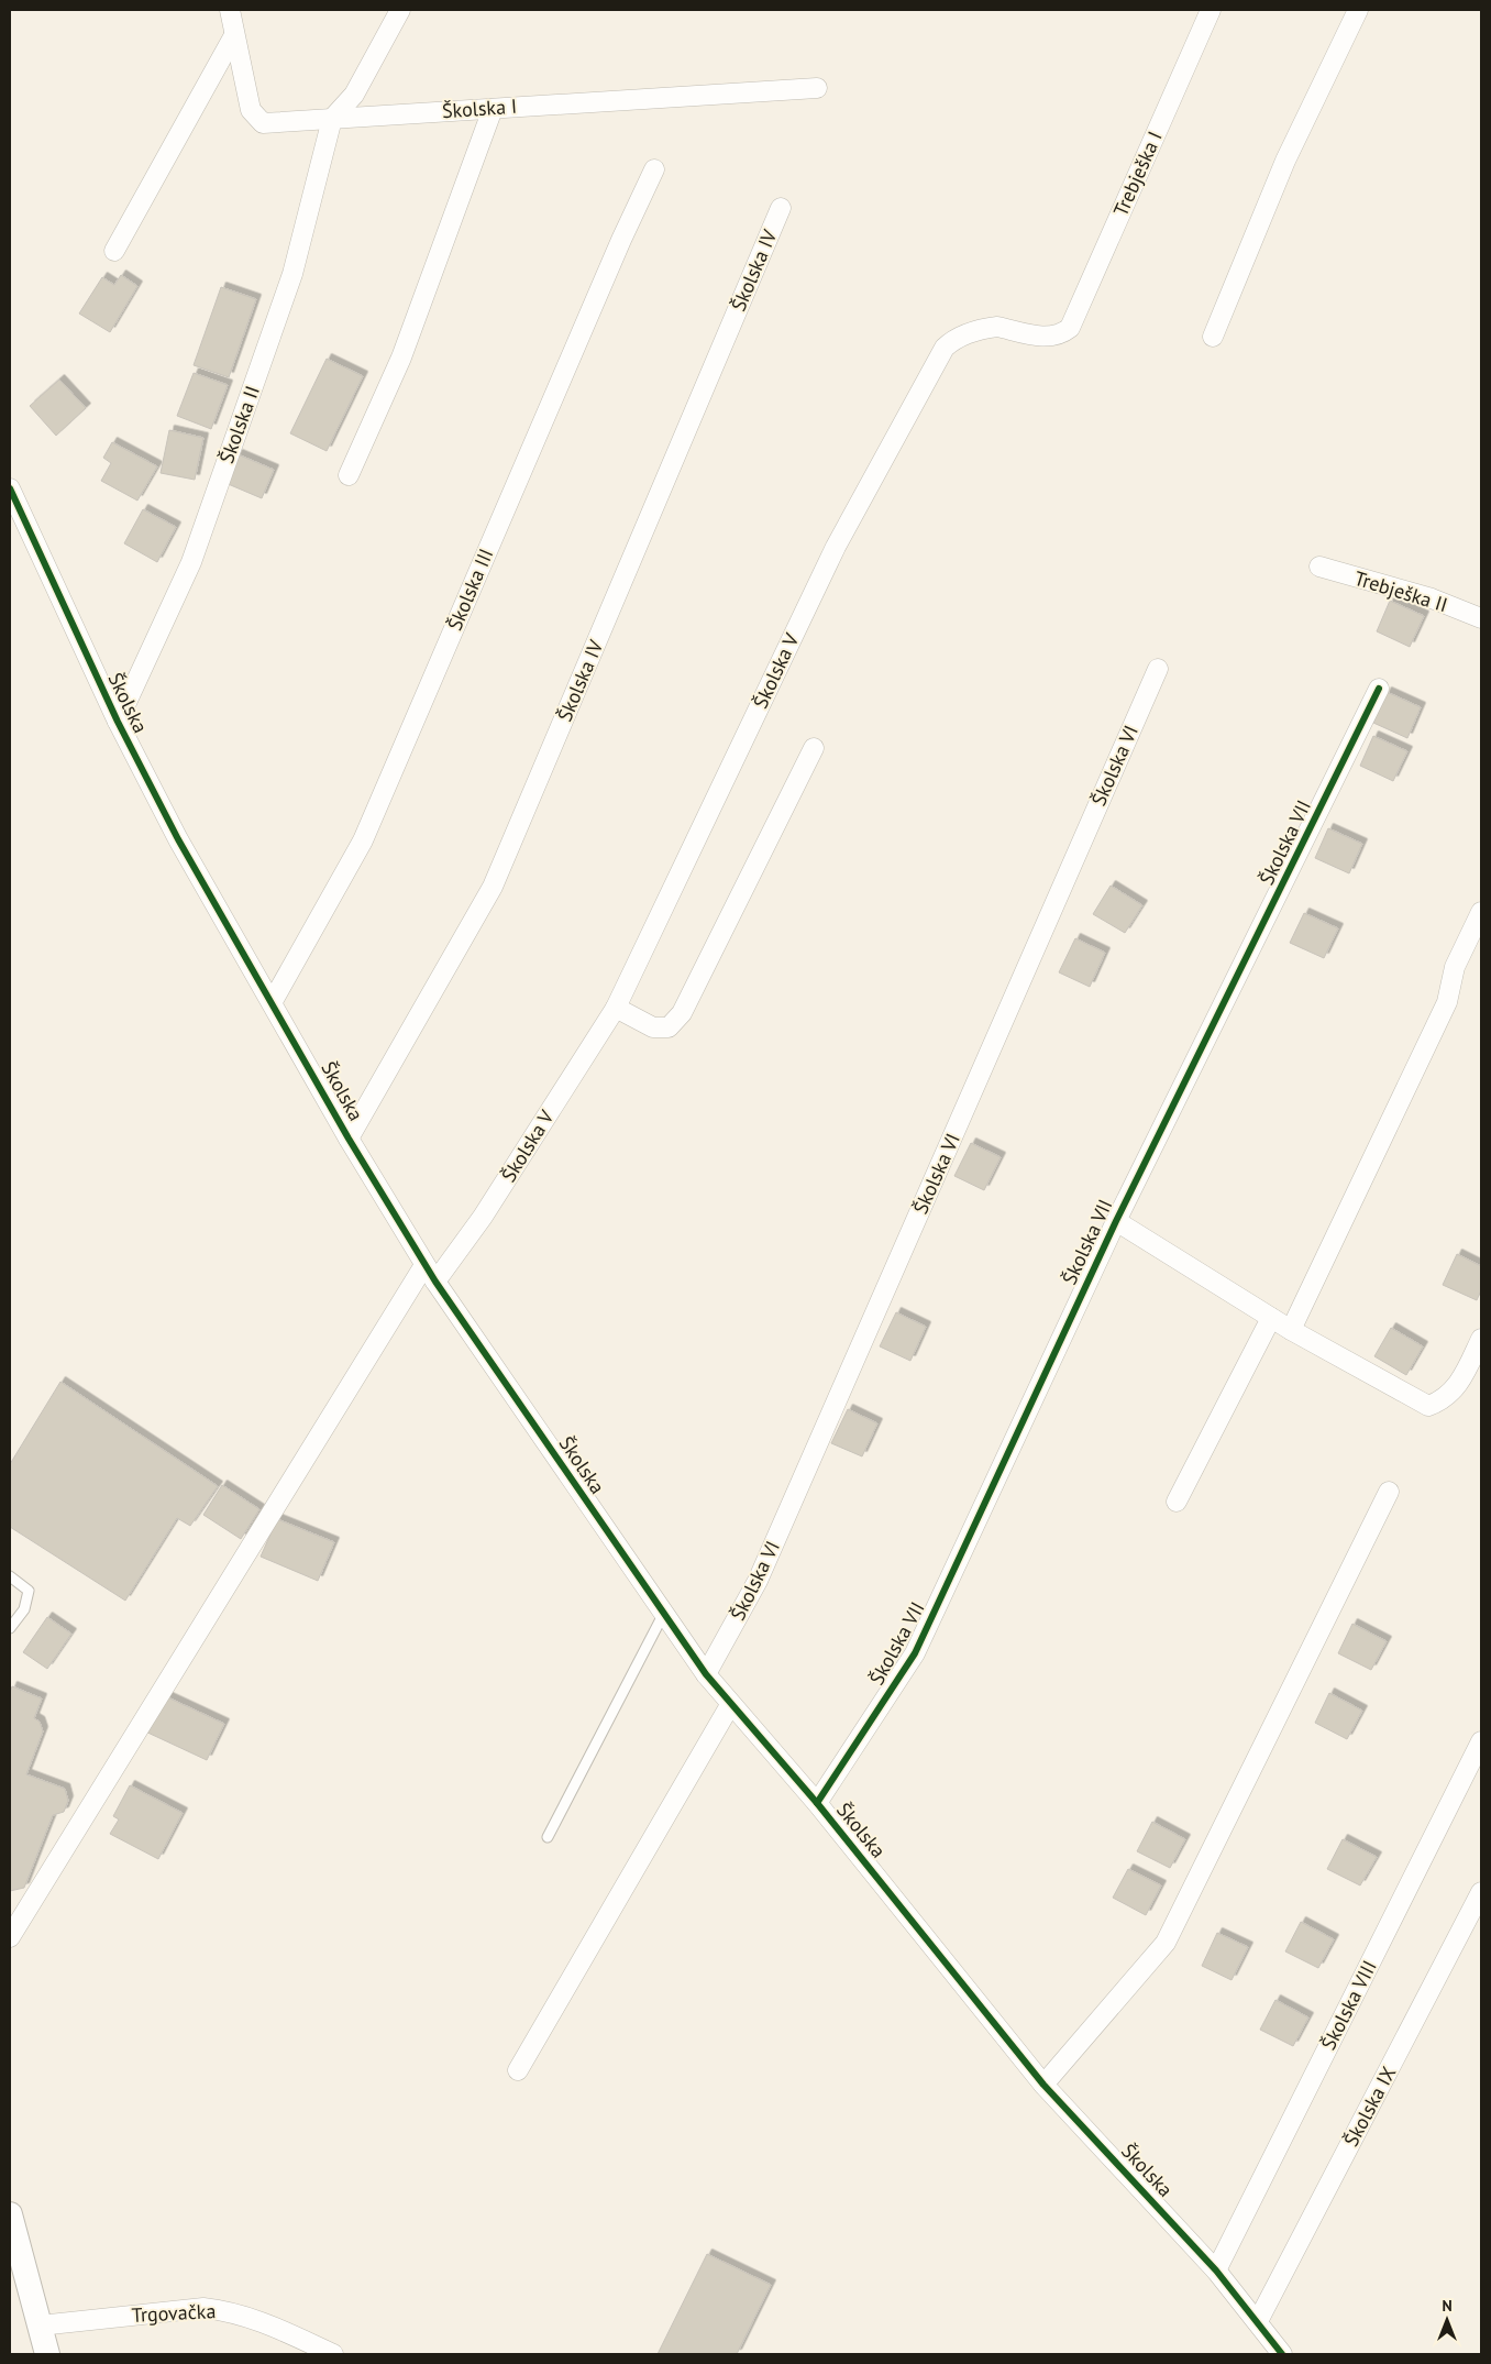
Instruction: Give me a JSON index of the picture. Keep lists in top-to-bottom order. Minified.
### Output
{"streets":{"street":["Školska I","Trebješka I","Školska IV","Školska II","Školska III","Trebješka II","Školska V","Školska","Školska VI","Školska VII","Školska VIII","Školska IX","Trgovačka"]},"crossings":[["Školska I","Školska II"],["Trebješka I","Školska V"],["Školska IV","Školska"],["Školska II","Školska"],["Školska III","Školska"],["Školska V","Školska"],["Školska","Školska VI"],["Školska","Školska VII"],["Školska","Školska VIII"],["Školska","Školska IX"]],"north":"top"}
